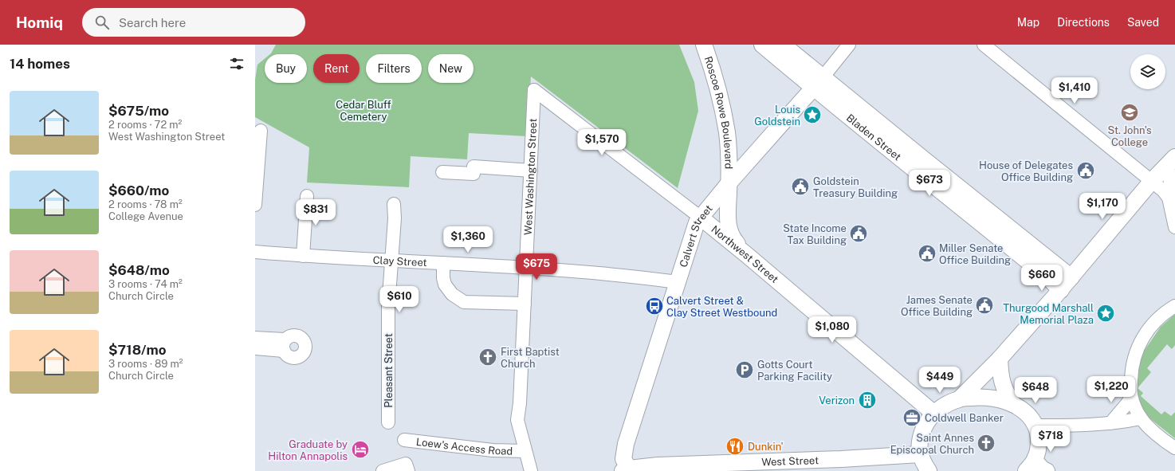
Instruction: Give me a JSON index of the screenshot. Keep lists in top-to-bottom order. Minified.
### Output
{"streets":{"main road":["Roscoe Rowe Boulevard","Bladen Street","Calvert Street","Northwest Street","West Street"],"street":["West Washington Street","Clay Street","Pleasant Street","Loew's Access Road"]},"crossings":[["Roscoe Rowe Boulevard","Calvert Street"],["Roscoe Rowe Boulevard","Northwest Street"],["Bladen Street","Calvert Street"],["West Washington Street","Northwest Street"],["West Washington Street","Clay Street"],["West Washington Street","Loew's Access Road"],["Calvert Street","Northwest Street"],["Calvert Street","Clay Street"],["Calvert Street","West Street"],["Clay Street","Pleasant Street"]],"parks":["Cedar Bluff Cemetery"],"places":{"school or university":["St. John's College"],"place":["Louis Goldstein","Thurgood Marshall Memorial Plaza"],"public building":["House of Delegates Office Building","Goldstein Treasury Building","State Income Tax Building","Miller Senate Office Building","James Senate Office Building"],"bus stop":["Calvert Street & Clay Street Westbound"],"church":["First Baptist Church","Saint Annes Episcopal Church"],"parking":["Gotts Court Parking Facility"],"building":["Verizon"],"office":["Coldwell Banker"],"restaurant":["Dunkin'"],"hotel":["Graduate by Hilton Annapolis"]},"page":{"header":"Homiq","search":"Search here","nav":["Map","Directions","Saved"],"heading":"14 homes","chip":["Buy","Rent","Filters","New"],"price":["$1,410","$1,570","$673","$1,170","$831","$1,360","$675","$660","$610","$1,080","$449","$1,220","$648","$718"],"list":[{"name":"$675/mo","note":"2 rooms · 72 m² · West Washington Street"},{"name":"$660/mo","note":"2 rooms · 78 m² · College Avenue"},{"name":"$648/mo","note":"3 rooms · 74 m² · Church Circle"},{"name":"$718/mo","note":"3 rooms · 89 m² · Church Circle"}]}}
